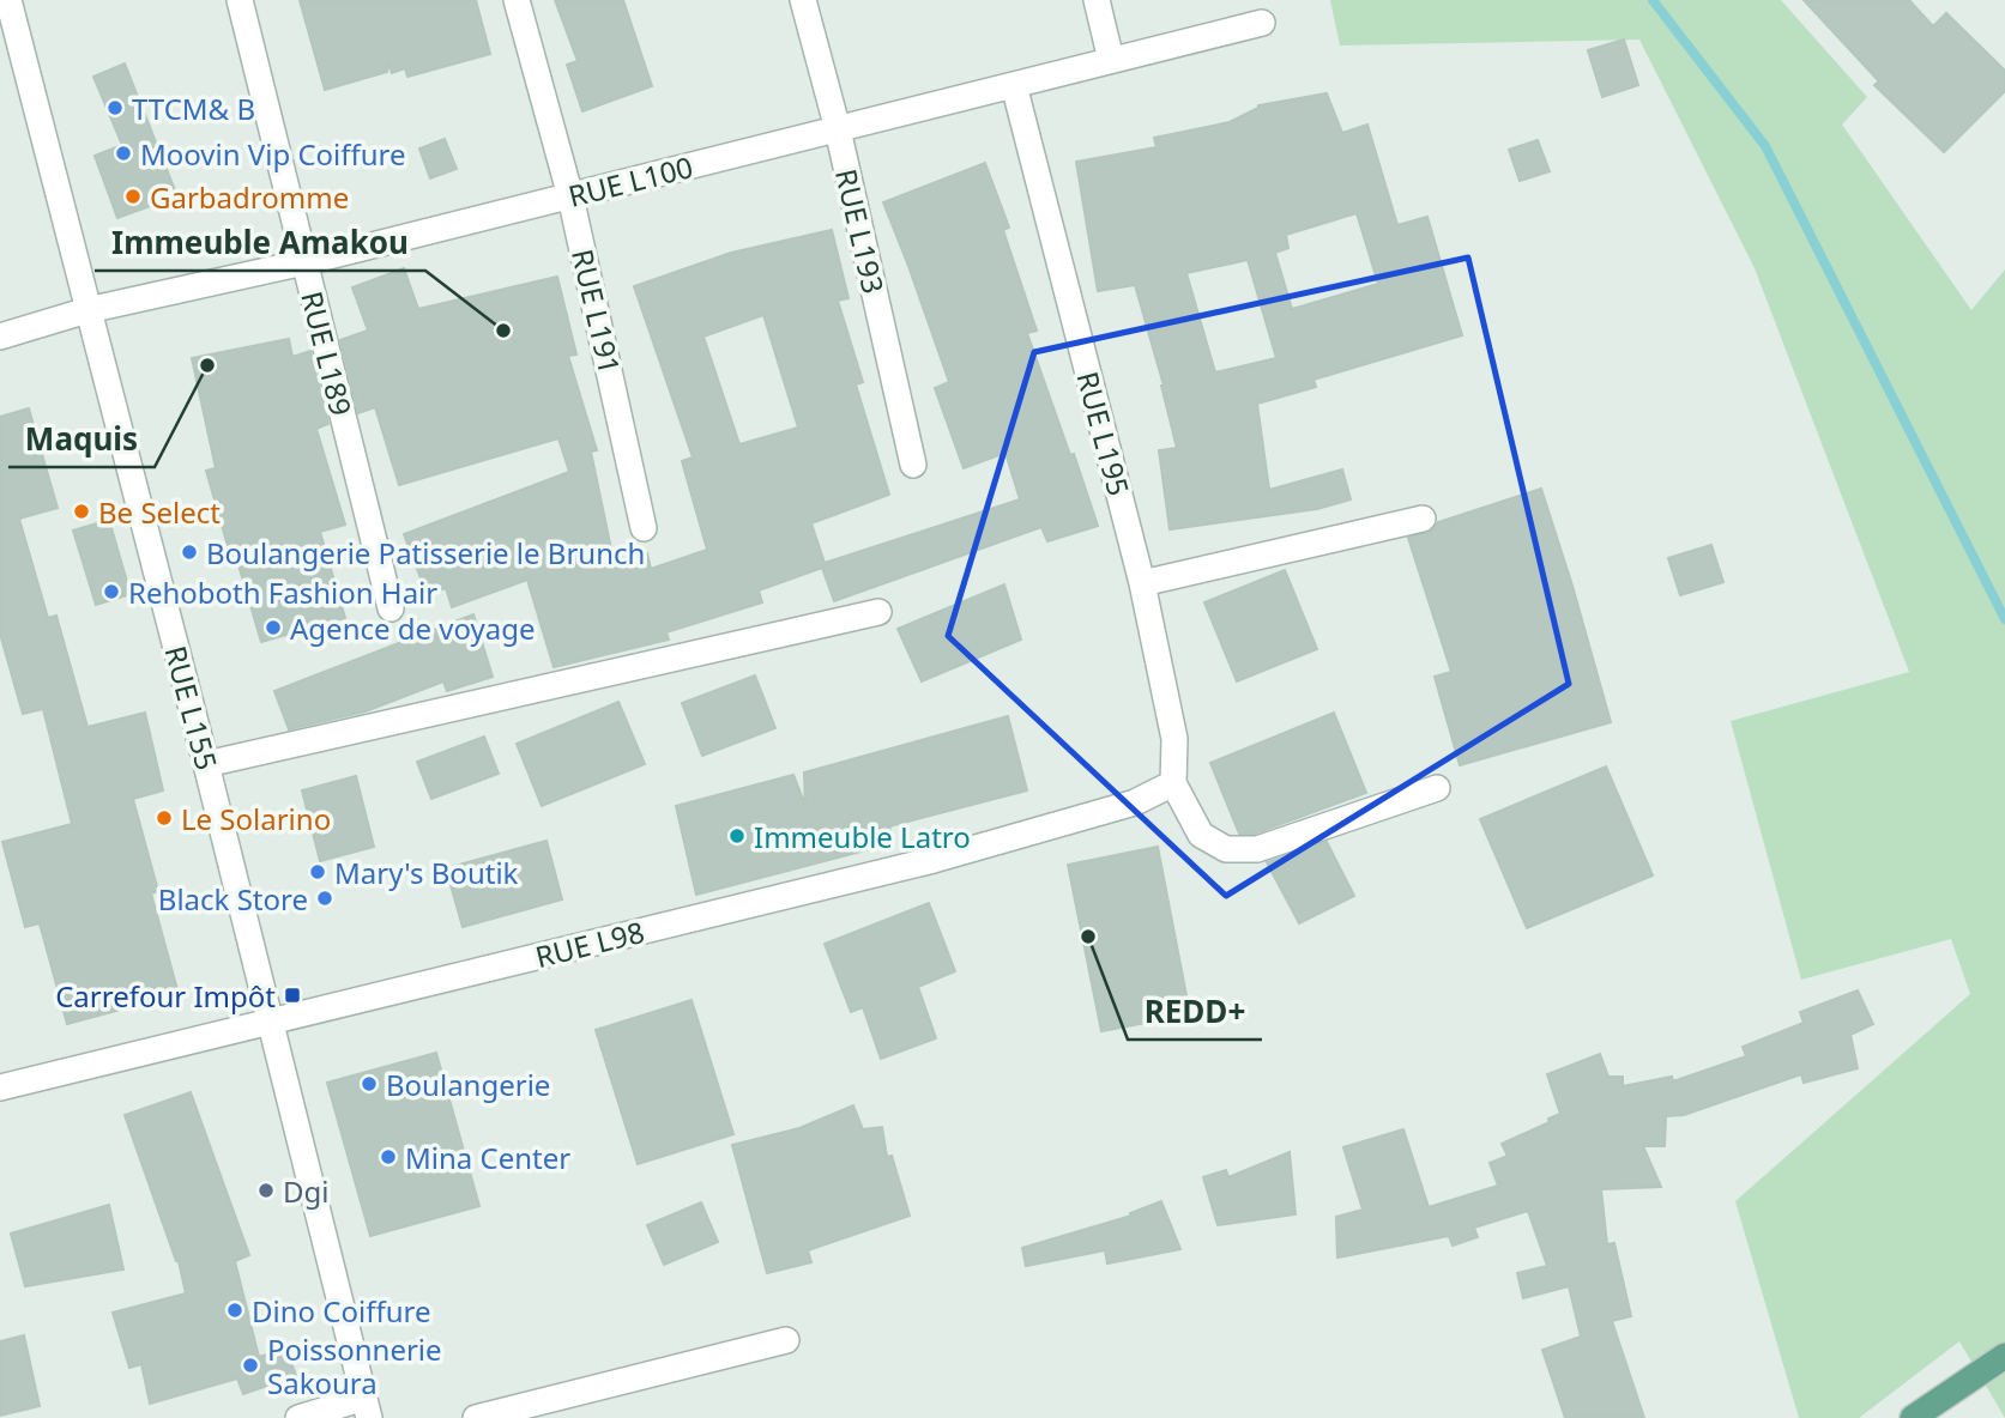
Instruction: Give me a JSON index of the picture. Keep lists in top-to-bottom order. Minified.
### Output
{"streets":{"street":["RUE L100","RUE L193","RUE L191","RUE L189","RUE L195","RUE L155","RUE L98"]},"crossings":[["RUE L100","RUE L193"],["RUE L100","RUE L191"],["RUE L100","RUE L189"],["RUE L100","RUE L195"],["RUE L100","RUE L155"],["RUE L195","RUE L98"],["RUE L155","RUE L98"]],"places":{"other":["TTCM& B","Moovin Vip Coiffure","Garbadromme","Immeuble Amakou","Maquis","Be Select","Boulangerie Patisserie le Brunch","Rehoboth Fashion Hair","Agence de voyage","Le Solarino","Immeuble Latro","Mary's Boutik","Black Store","REDD+","Boulangerie","Mina Center","Dgi","Dino Coiffure","Poissonnerie Sakoura"],"transit":["Carrefour Impôt"]}}
